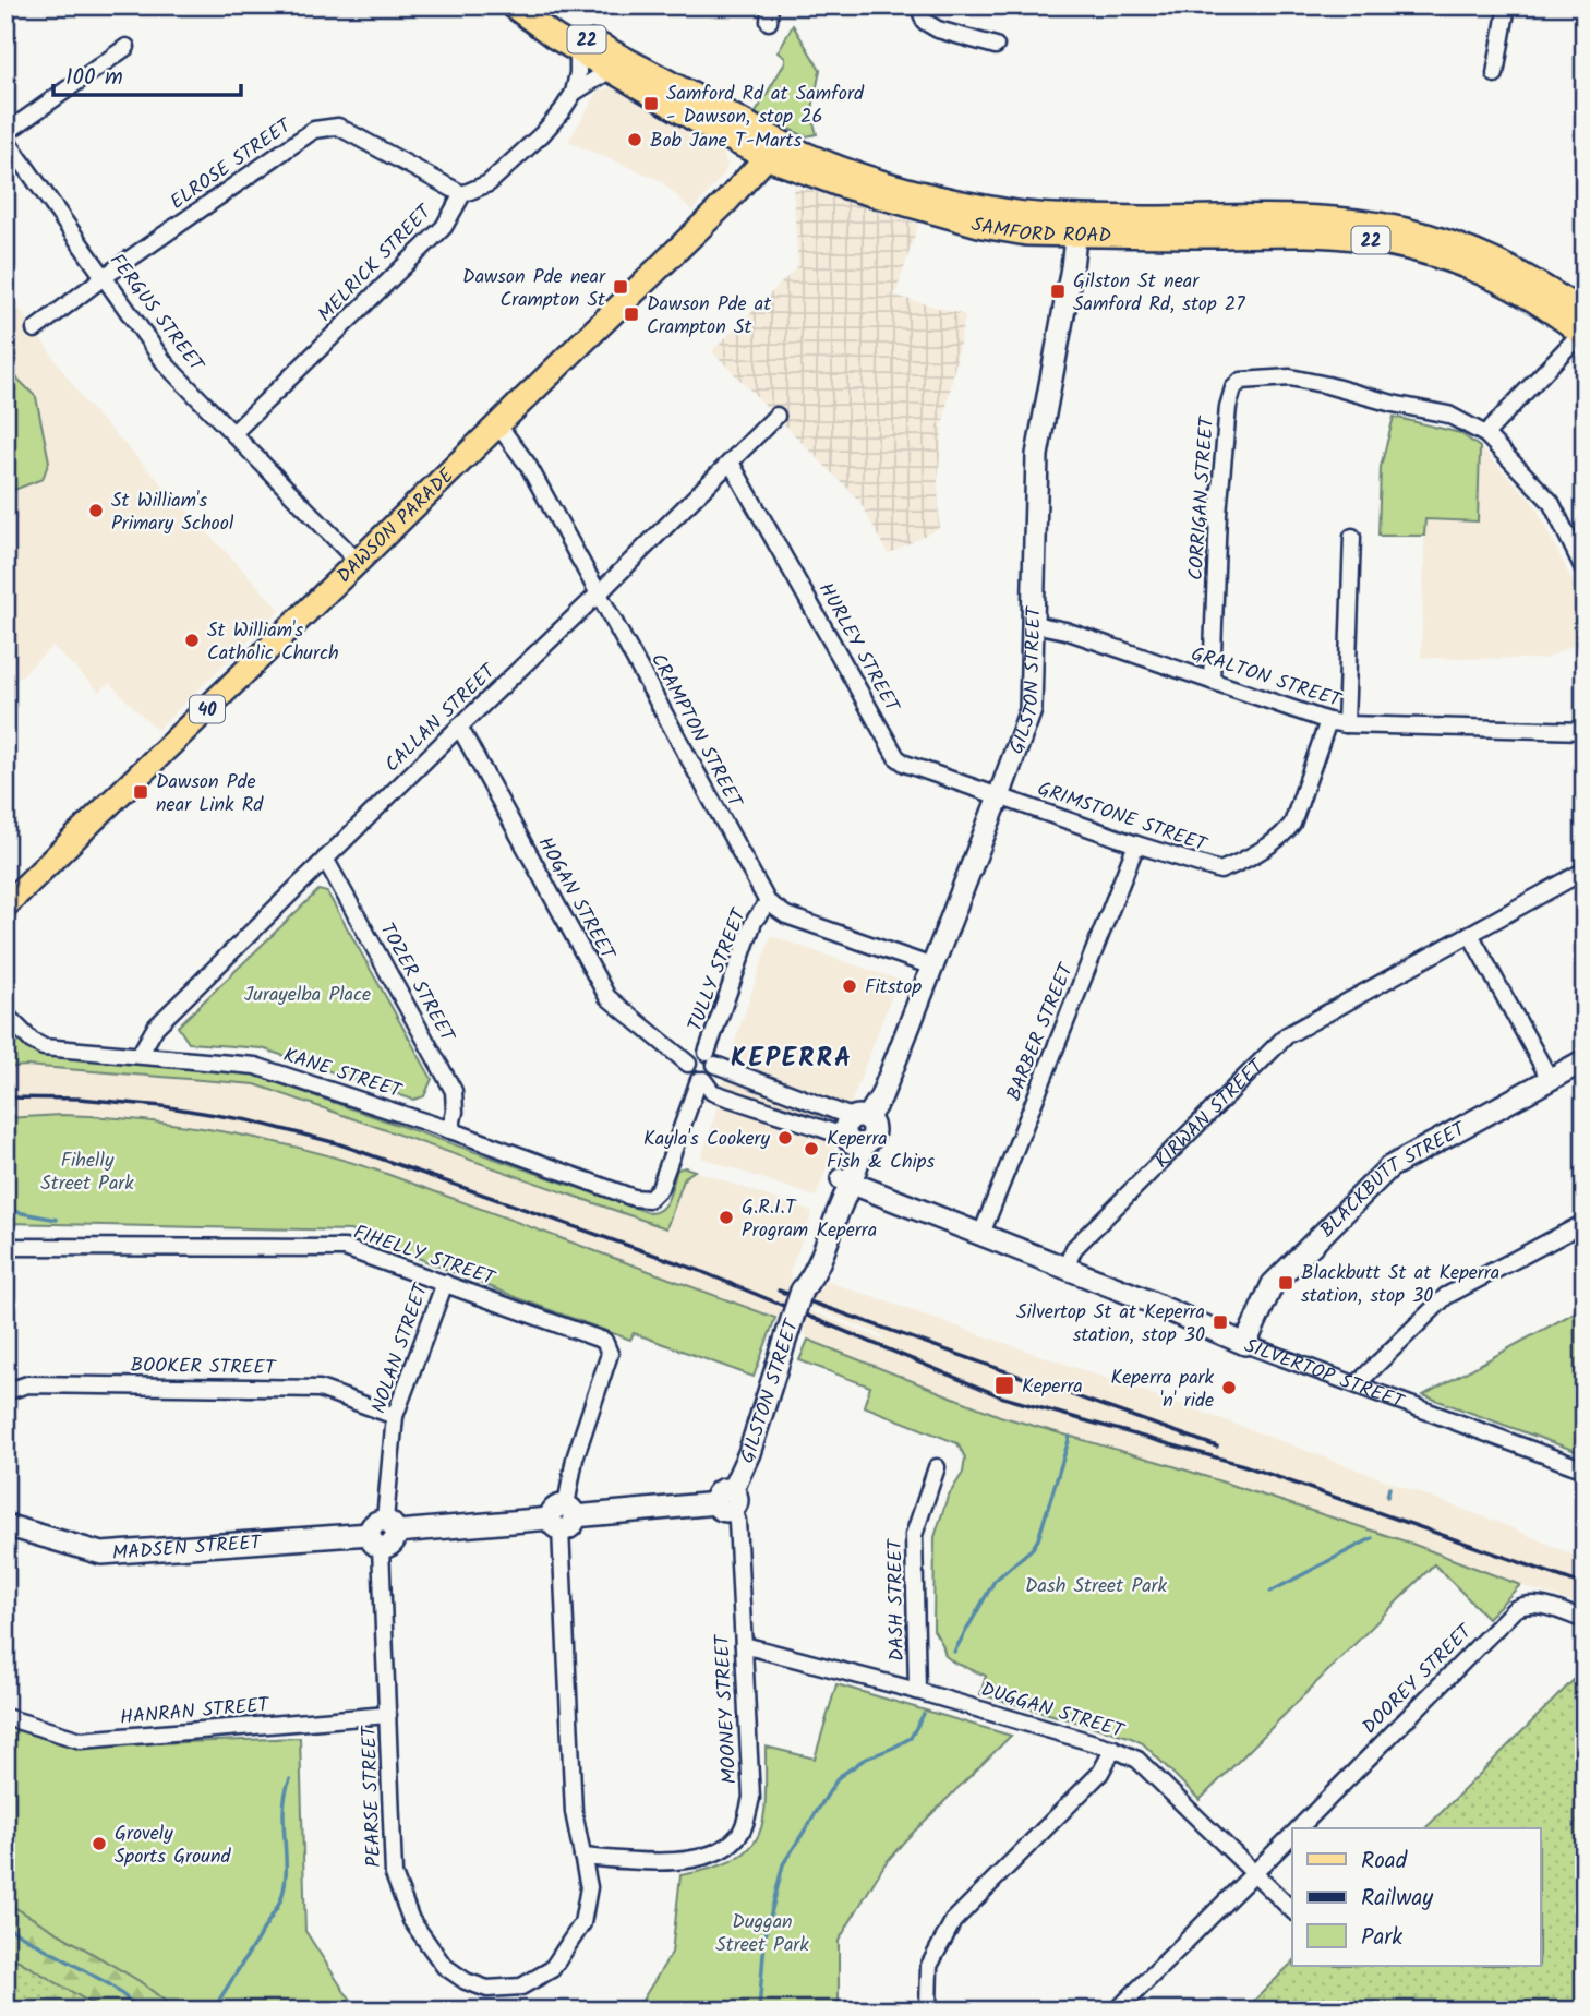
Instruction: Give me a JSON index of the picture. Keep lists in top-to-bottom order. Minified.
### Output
{"streets":{"main road":["22","SAMFORD ROAD","DAWSON PARADE","40"],"street":["ELROSE STREET","MELRICK STREET","FERGUS STREET","CORRIGAN STREET","HURLEY STREET","GRALTON STREET","GILSTON STREET","CALLAN STREET","CRAMPTON STREET","GRIMSTONE STREET","HOGAN STREET","TULLY STREET","TOZER STREET","BARBER STREET","KANE STREET","KIRWAN STREET","BLACKBUTT STREET","FIHELLY STREET","NOLAN STREET","BOOKER STREET","SILVERTOP STREET","MADSEN STREET","DASH STREET","DOOREY STREET","MOONEY STREET","DUGGAN STREET","HANRAN STREET","PEARSE STREET"]},"crossings":[["ELROSE STREET","MELRICK STREET"],["ELROSE STREET","FERGUS STREET"],["SAMFORD ROAD","DAWSON PARADE"],["SAMFORD ROAD","GILSTON STREET"],["MELRICK STREET","FERGUS STREET"],["FERGUS STREET","DAWSON PARADE"],["CORRIGAN STREET","GRALTON STREET"],["DAWSON PARADE","CRAMPTON STREET"],["HURLEY STREET","GILSTON STREET"],["HURLEY STREET","CALLAN STREET"],["HURLEY STREET","GRIMSTONE STREET"],["GRALTON STREET","GILSTON STREET"],["GRALTON STREET","GRIMSTONE STREET"],["GILSTON STREET","GRIMSTONE STREET"],["GILSTON STREET","MADSEN STREET"],["GILSTON STREET","MOONEY STREET"],["CALLAN STREET","CRAMPTON STREET"],["CALLAN STREET","HOGAN STREET"],["CALLAN STREET","TOZER STREET"],["CALLAN STREET","KANE STREET"],["CRAMPTON STREET","TULLY STREET"],["GRIMSTONE STREET","BARBER STREET"],["HOGAN STREET","TULLY STREET"],["HOGAN STREET","KANE STREET"],["TULLY STREET","KANE STREET"],["TOZER STREET","KANE STREET"],["KIRWAN STREET","SILVERTOP STREET"],["BLACKBUTT STREET","SILVERTOP STREET"],["FIHELLY STREET","NOLAN STREET"],["FIHELLY STREET","MADSEN STREET"],["FIHELLY STREET","PEARSE STREET"],["NOLAN STREET","BOOKER STREET"],["NOLAN STREET","MADSEN STREET"],["NOLAN STREET","PEARSE STREET"],["MADSEN STREET","MOONEY STREET"],["MADSEN STREET","PEARSE STREET"],["DASH STREET","DUGGAN STREET"],["DOOREY STREET","DUGGAN STREET"],["MOONEY STREET","DUGGAN STREET"],["MOONEY STREET","PEARSE STREET"],["HANRAN STREET","PEARSE STREET"]],"districts":["KEPERRA"],"parks":["Jurayelba Place","Fihelly Street Park","Dash Street Park","Duggan Street Park"],"places":{"transit":["Samford Rd at Samford - Dawson, stop 26","Dawson Pde near Crampton St","Gilston St near Samford Rd, stop 27","Dawson Pde at Crampton St","Dawson Pde near Link Rd","Blackbutt St at Keperra station, stop 30","Silvertop St at Keperra station, stop 30","Keperra"],"other":["Bob Jane T-Marts","St William's Primary School","St William's Catholic Church","Fitstop","Kayla's Cookery","Keperra Fish & Chips","G.R.I.T Program Keperra","Keperra park 'n' ride","Grovely Sports Ground"]},"legend":["Road","Railway","Park"],"scale_bar":"100 m"}
